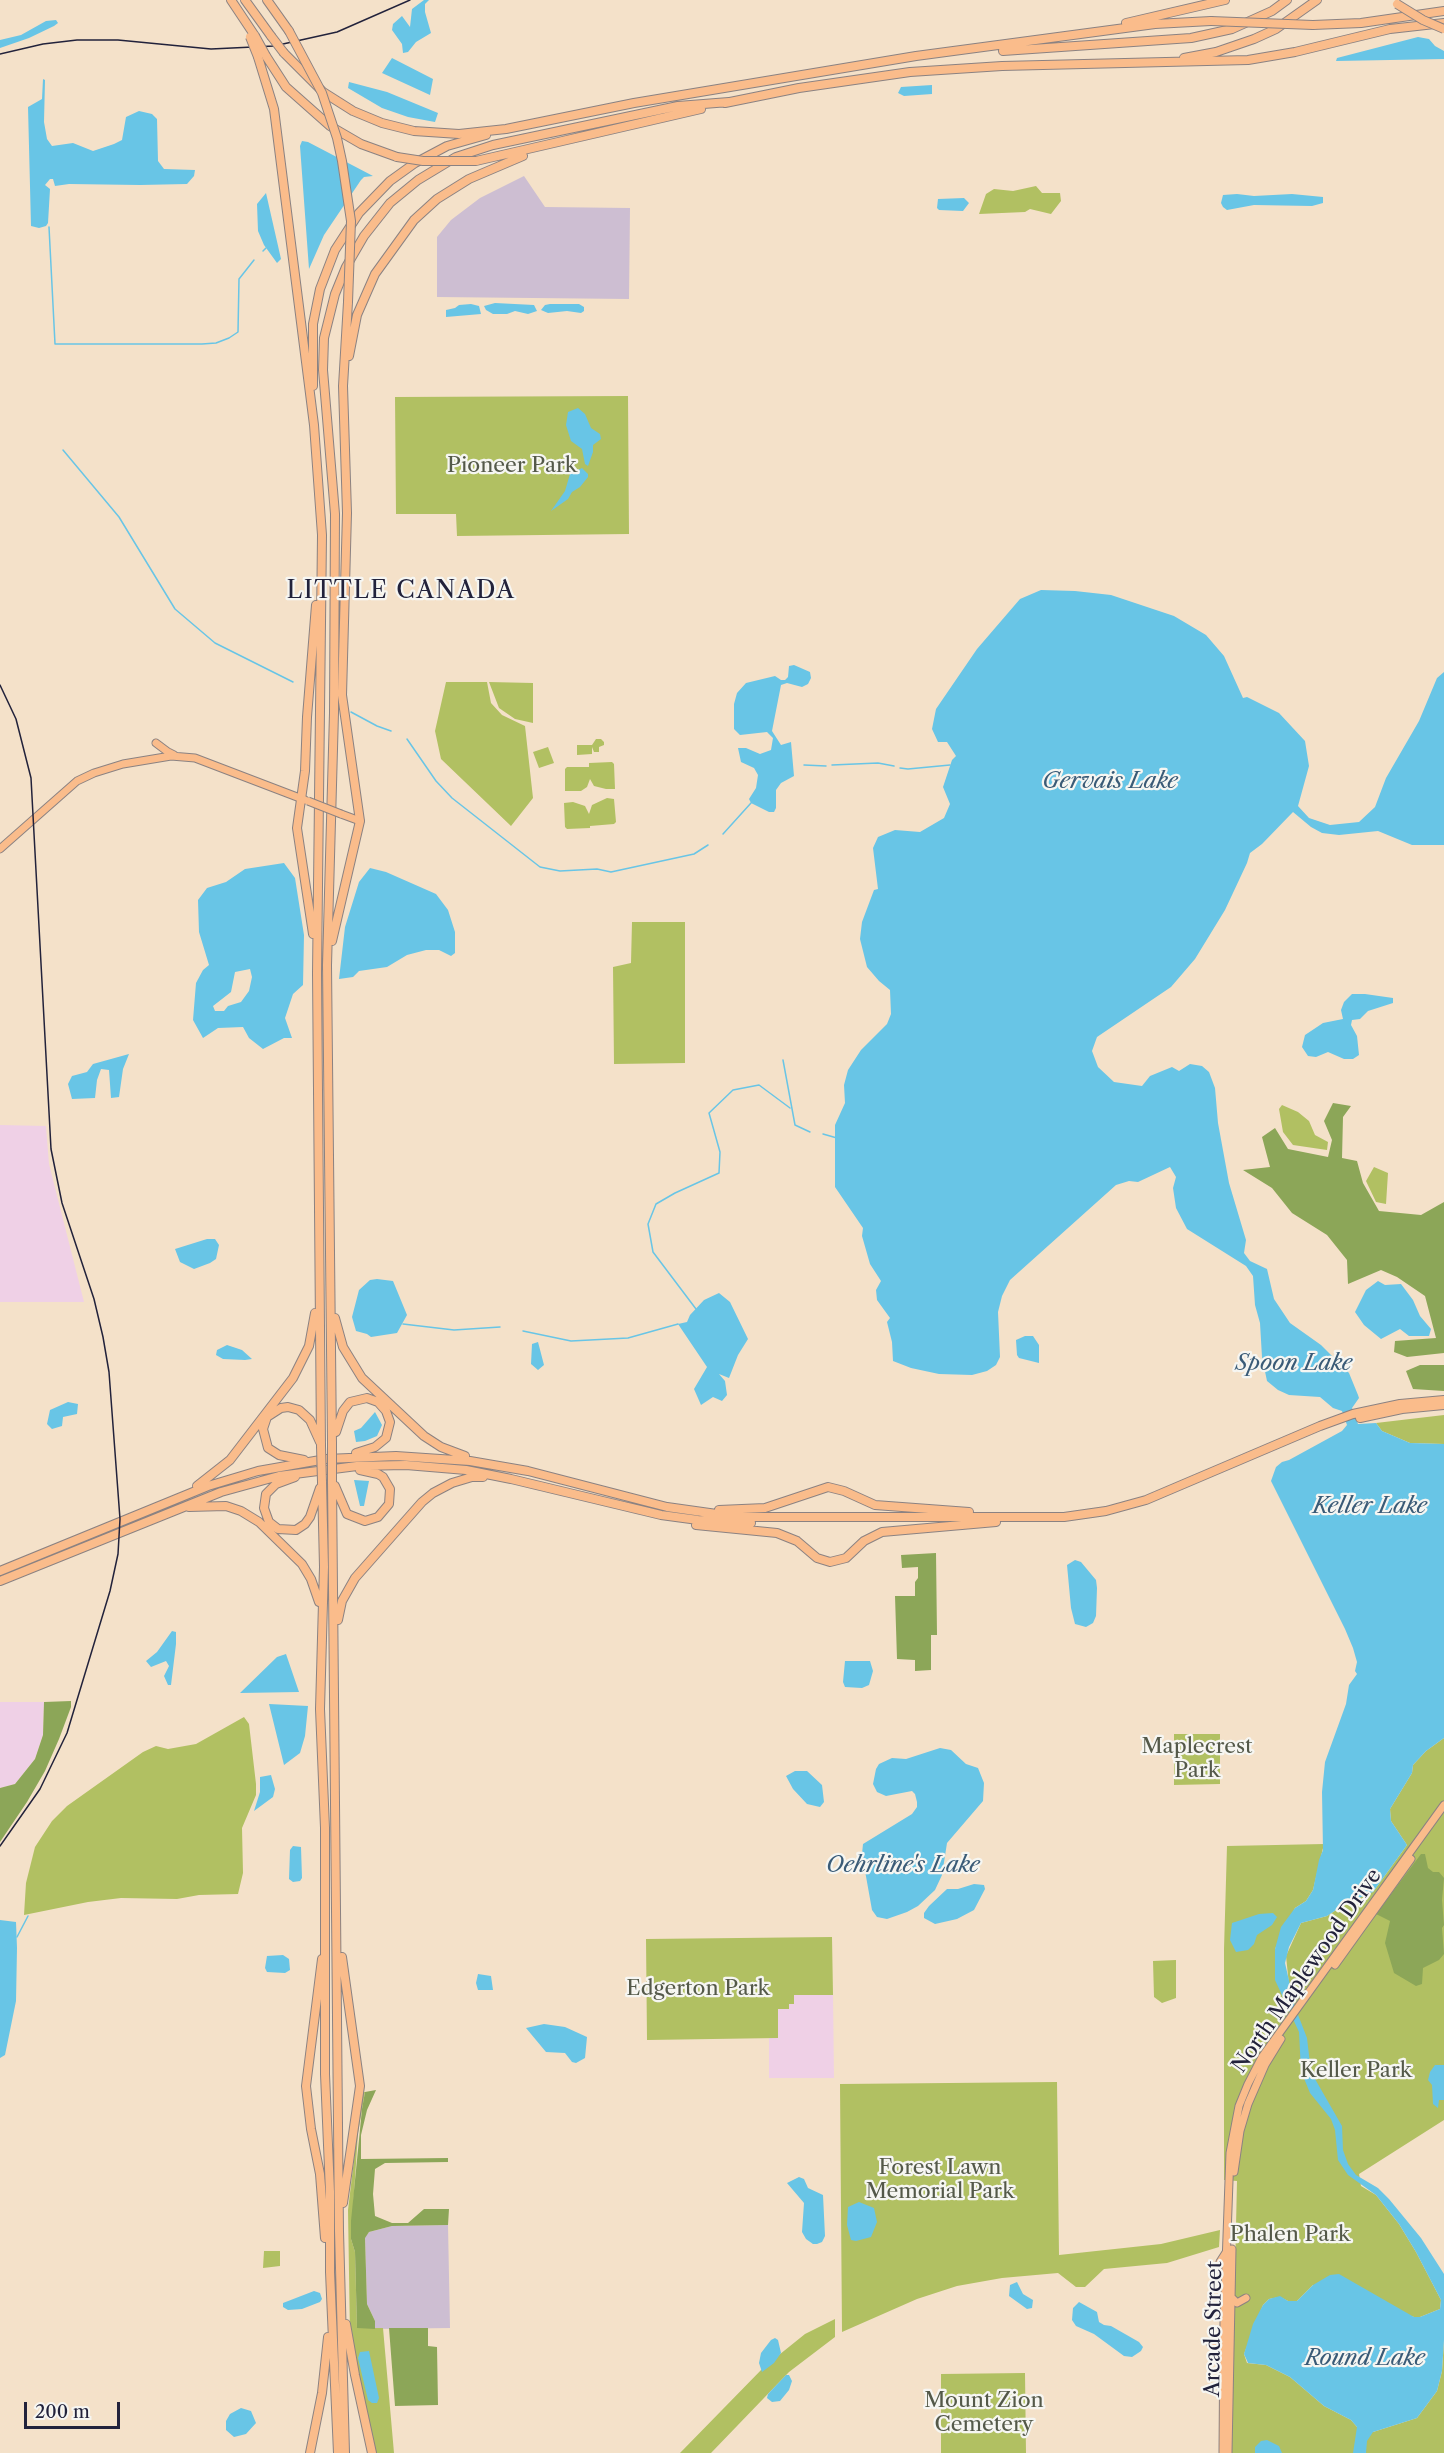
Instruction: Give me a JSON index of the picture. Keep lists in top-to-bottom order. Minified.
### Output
{"streets":{"main road":["North Maplewood Drive","Arcade Street"]},"crossings":[["North Maplewood Drive","Arcade Street"]],"districts":["LITTLE CANADA"],"water":["Gervais Lake","Spoon Lake","Keller Lake","Oehrline's Lake","Round Lake"],"parks":["Pioneer Park","Maplecrest Park","Edgerton Park","Keller Park","Forest Lawn Memorial Park","Phalen Park","Mount Zion Cemetery"],"scale_bar":"200 m"}
